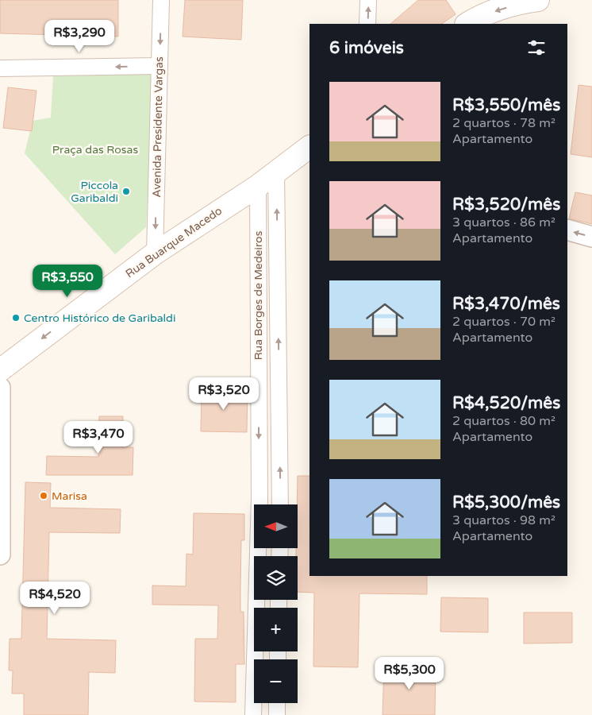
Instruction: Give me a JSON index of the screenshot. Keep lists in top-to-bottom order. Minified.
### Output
{"streets":{"main road":["Rua Buarque Macedo"],"street":["Avenida Presidente Vargas","Rua Borges de Medeiros"]},"crossings":[["Avenida Presidente Vargas","Rua Buarque Macedo"],["Rua Buarque Macedo","Rua Borges de Medeiros"]],"one_way":["Avenida Presidente Vargas","Rua Buarque Macedo"],"parks":["Praça das Rosas"],"places":["Piccola Garibaldi","Centro Histórico de Garibaldi","Marisa"],"north":"left","page":{"price":["R$3,290","R$3,550","R$3,520","R$3,470","R$4,520","R$5,300"],"heading":"6 imóveis","list":[{"name":"R$3,550/mês","note":"2 quartos · 78 m² · Apartamento"},{"name":"R$3,520/mês","note":"3 quartos · 86 m² · Apartamento"},{"name":"R$3,470/mês","note":"2 quartos · 70 m² · Apartamento"},{"name":"R$4,520/mês","note":"2 quartos · 80 m² · Apartamento"},{"name":"R$5,300/mês","note":"3 quartos · 98 m² · Apartamento"}],"map_buttons":["+","−"]}}
